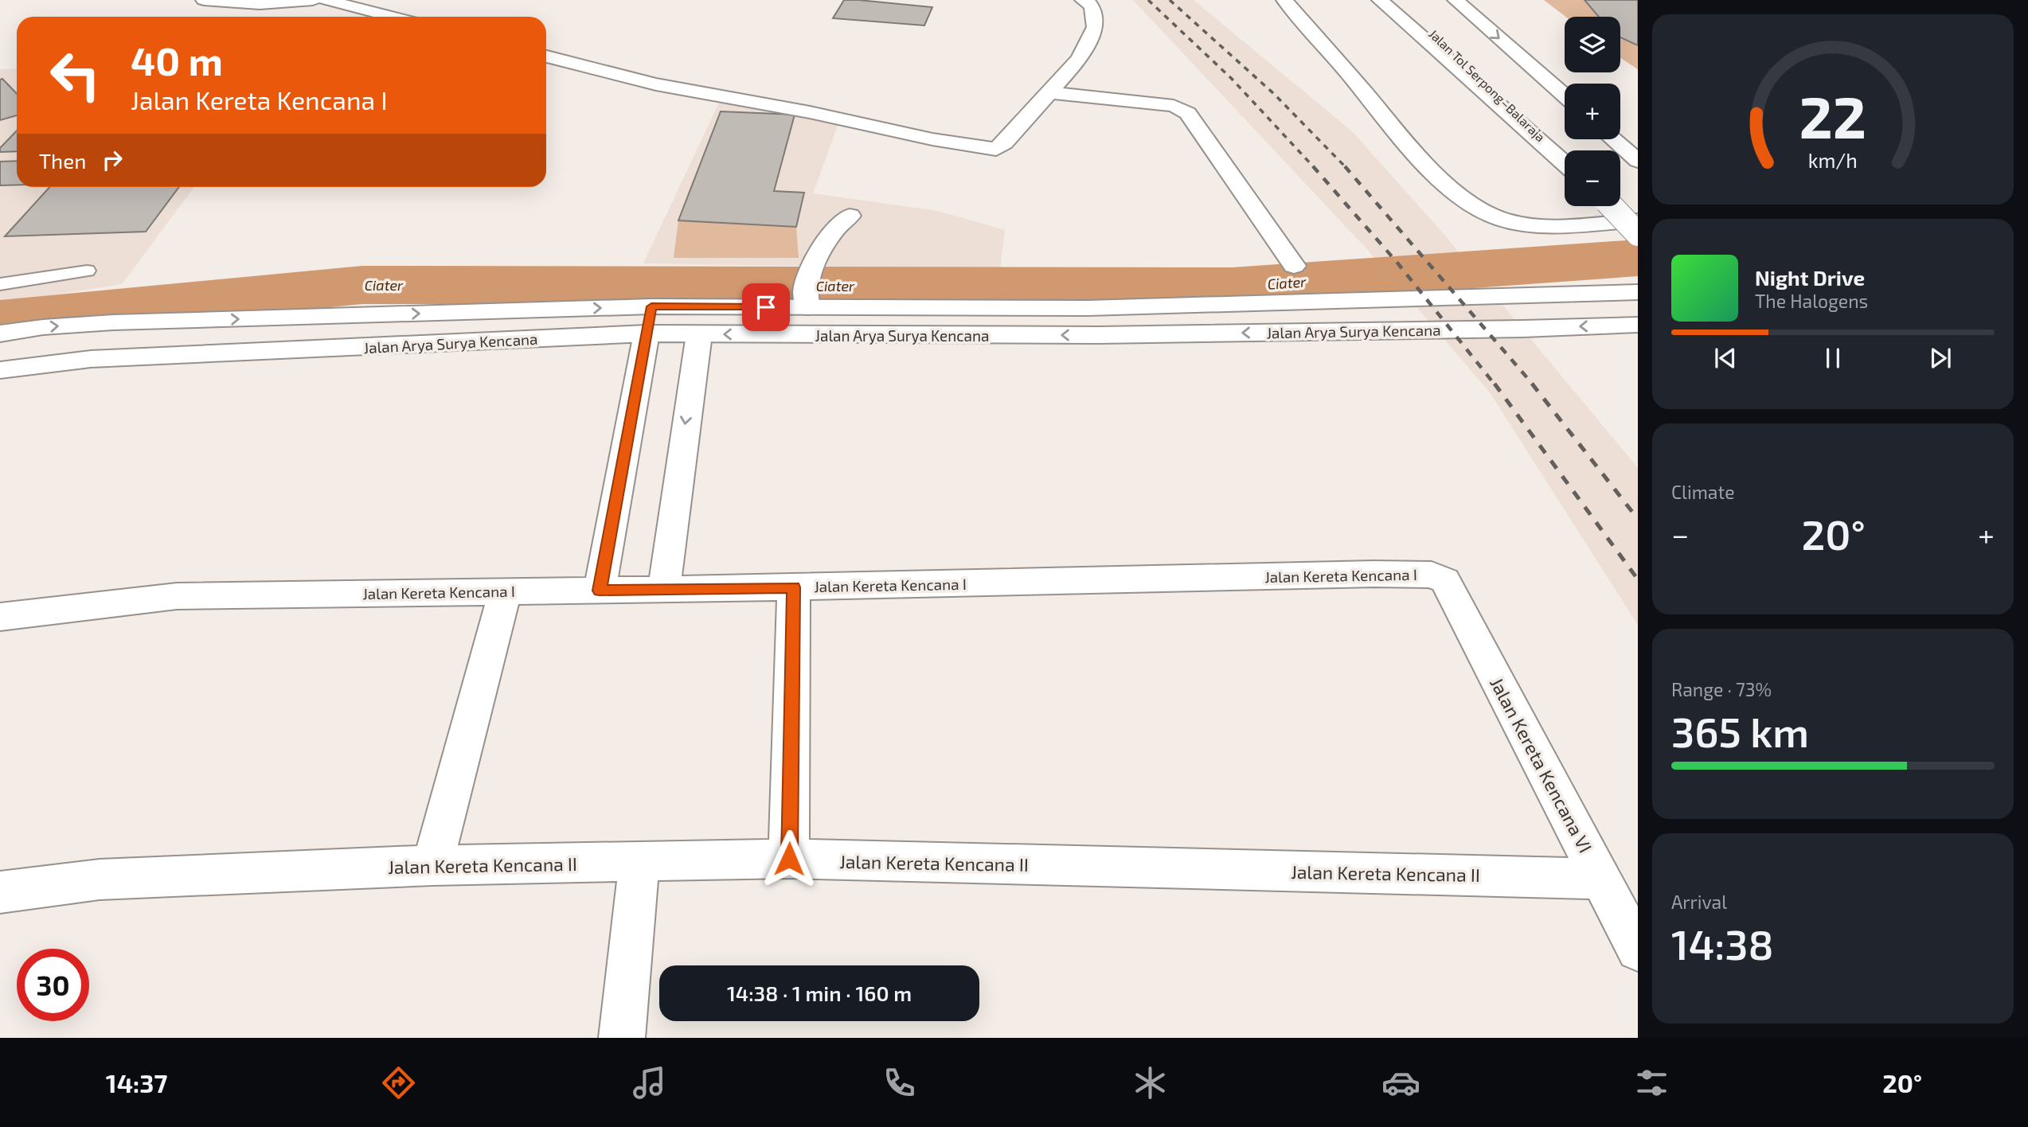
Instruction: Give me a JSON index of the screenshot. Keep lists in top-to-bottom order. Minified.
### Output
{"streets":{"main road":["Jalan Tol Serpong–Balaraja","Jalan Arya Surya Kencana","Jalan Kereta Kencana I","Jalan Kereta Kencana VI","Jalan Kereta Kencana II"]},"crossings":[["Jalan Kereta Kencana I","Jalan Kereta Kencana VI"],["Jalan Kereta Kencana VI","Jalan Kereta Kencana II"]],"water":["Ciater"],"page":{"map_buttons":["+","−"],"turn":["40 m","Jalan Kereta Kencana I"],"then":"Then","song":["Night Drive","The Halogens"],"tile":["Climate",["Range · 73%","365 km"],["Arrival","14:38"]],"heat":["−","20°","+"],"limit":"30","trip":"14:38 · 1 min · 160 m","tabs":["14:37","20°"],"gauge":["22","km/h"]}}
